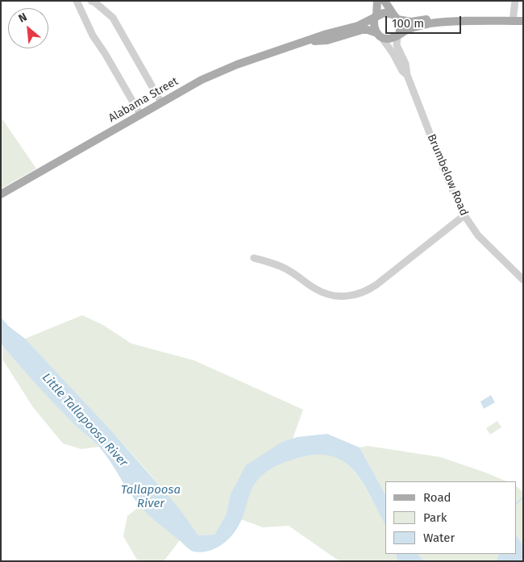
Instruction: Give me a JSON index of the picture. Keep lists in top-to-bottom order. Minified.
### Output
{"streets":{"main road":["Alabama Street"],"street":["Brumbelow Road"]},"crossings":[["Alabama Street","Brumbelow Road"]],"water":["Little Tallapoosa River","Tallapoosa River"],"legend":["Road","Park","Water"],"scale_bar":"100 m","north":"top left"}
